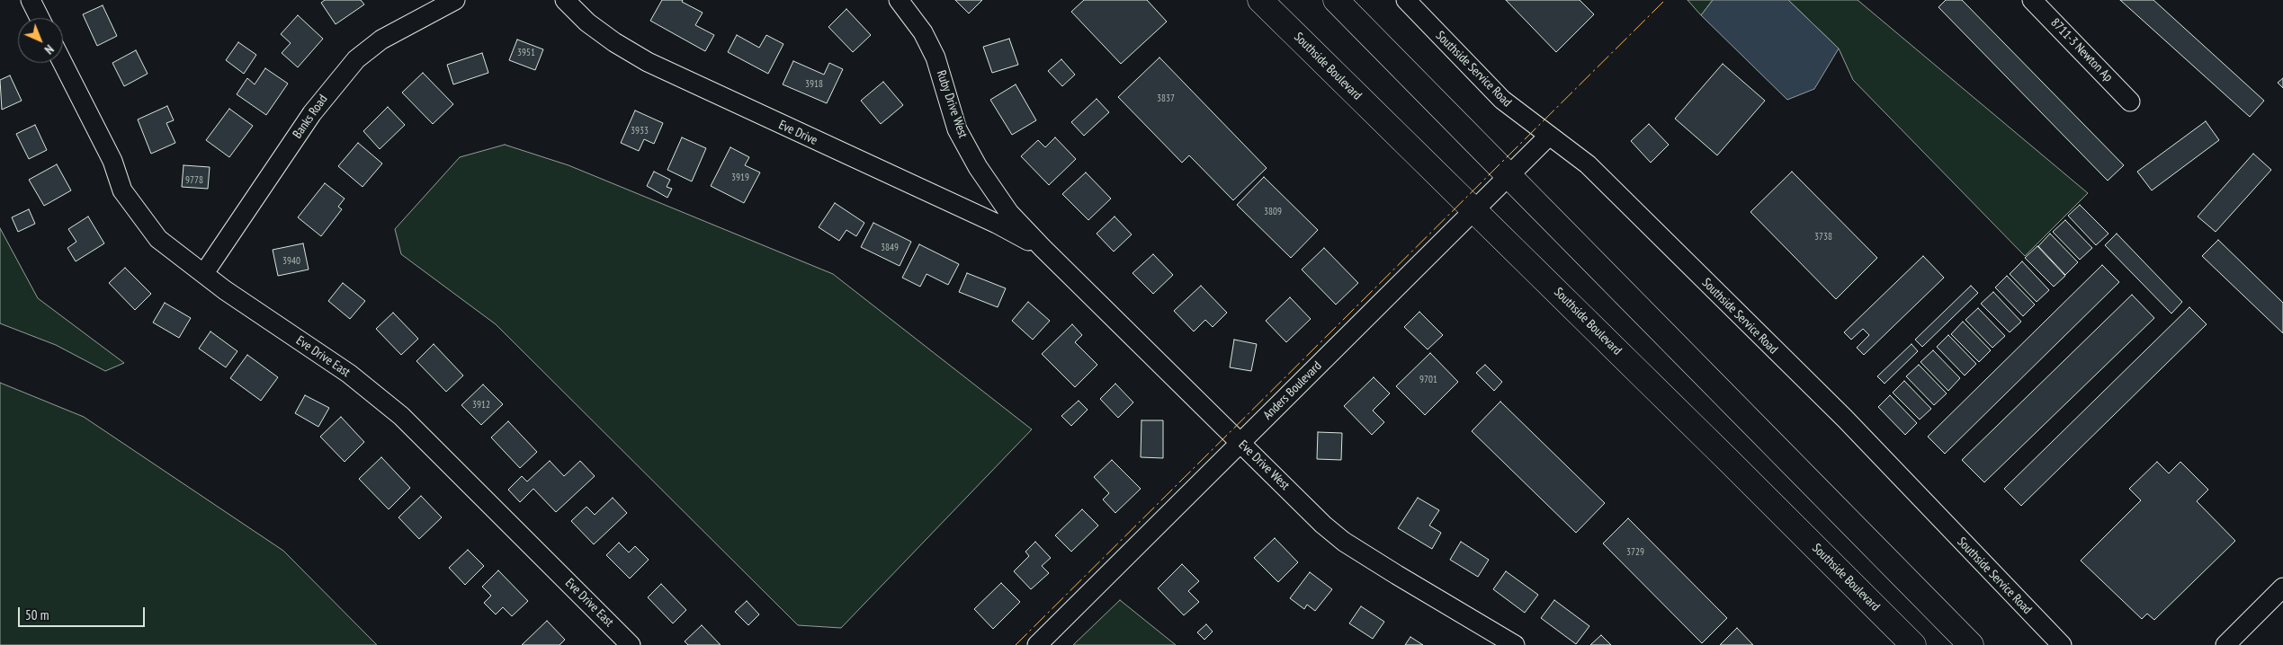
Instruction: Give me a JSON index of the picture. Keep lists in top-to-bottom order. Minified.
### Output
{"streets":{"highway":["Southside Boulevard"],"street":["8711-3 Newton Ap","Southside Service Road","Ruby Drive West","Banks Road","Eve Drive","Eve Drive East","Anders Boulevard","Eve Drive West"]},"crossings":[["Southside Boulevard","Anders Boulevard"],["Southside Service Road","Anders Boulevard"],["Ruby Drive West","Eve Drive"],["Ruby Drive West","Eve Drive West"],["Banks Road","Eve Drive East"],["Eve Drive","Eve Drive West"],["Anders Boulevard","Eve Drive West"]],"house_numbers":["3951","3918","3837","3933","3919","9778","3809","3738","3849","3940","9701","3912","3729"],"scale_bar":"50 m","north":"bottom right"}
